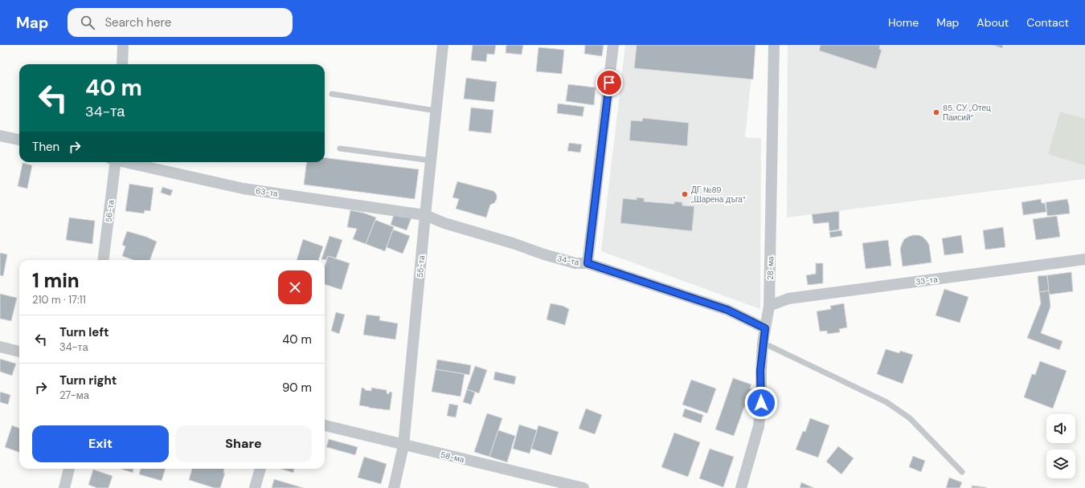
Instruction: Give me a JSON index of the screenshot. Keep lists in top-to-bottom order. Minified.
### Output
{"streets":{"street":["63-та","56-та","34-та","55-та","28-ма","33-та","58-ма"]},"crossings":[["63-та","34-та"],["63-та","55-та"],["34-та","55-та"],["34-та","28-ма"],["55-та","58-ма"],["28-ма","33-та"]],"places":["85. СУ „Отец Паисий“","ДГ №89 „Шарена дъга“"],"page":{"header":"Map","search":"Search here","nav":["Home","Map","About","Contact"],"turn":["40 m","34-та"],"then":"Then","heading":["1 min","210 m · 17:11"],"list":[{"name":"Turn left","note":"34-та","value":"40 m"},{"name":"Turn right","note":"27-ма","value":"90 m"}],"buttons":["Exit","Share"]}}
